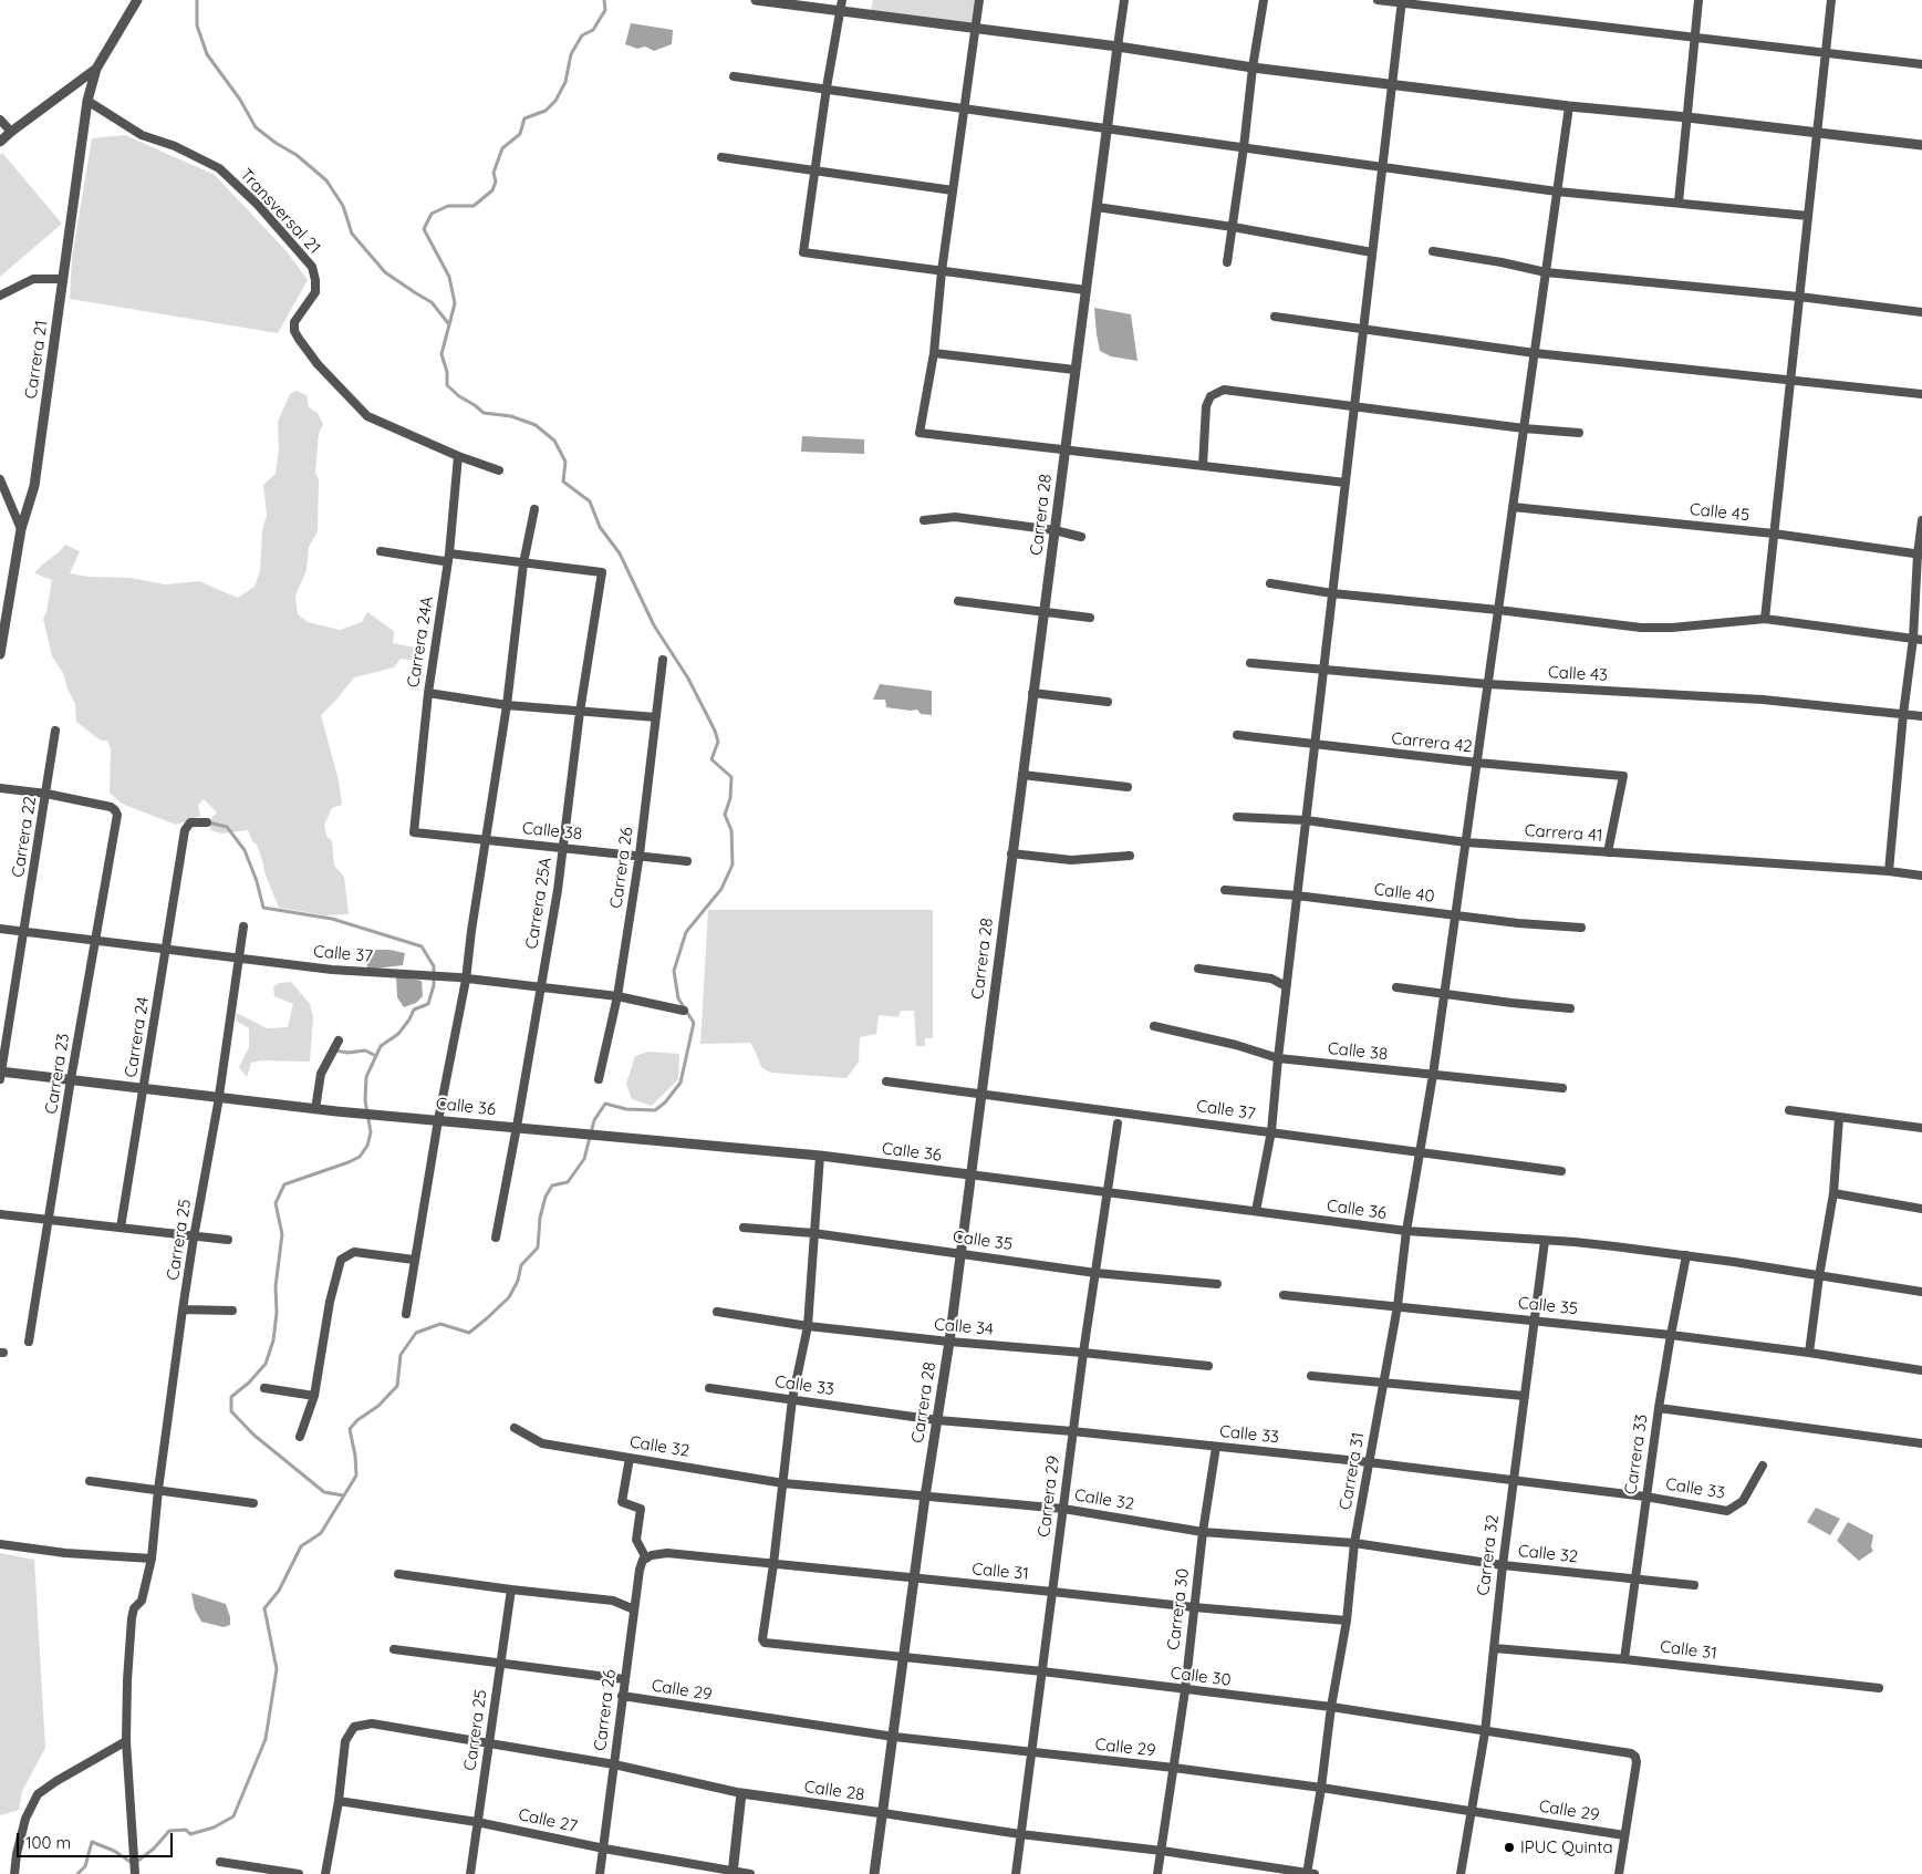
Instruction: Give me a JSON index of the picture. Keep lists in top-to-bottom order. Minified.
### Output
{"streets":{"street":["Transversal 21","Carrera 21","Calle 45","Carrera 28","Carrera 24A","Calle 43","Carrera 42","Calle 38","Carrera 41","Carrera 22","Carrera 26","Calle 40","Carrera 25A","Calle 37","Carrera 24","Carrera 23","Calle 36","Carrera 25","Calle 35","Calle 34","Calle 33","Calle 32","Carrera 33","Carrera 31","Carrera 29","Carrera 32","Calle 31","Carrera 30","Calle 30","Calle 29","Calle 28","Calle 27"]},"crossings":[["Transversal 21","Carrera 21"],["Transversal 21","Carrera 24A"],["Calle 45","Carrera 31"],["Carrera 28","Calle 37"],["Carrera 28","Calle 36"],["Carrera 28","Calle 35"],["Carrera 28","Calle 34"],["Carrera 28","Calle 33"],["Carrera 28","Calle 32"],["Carrera 28","Calle 31"],["Carrera 28","Calle 30"],["Carrera 28","Calle 29"],["Carrera 28","Calle 28"],["Carrera 24A","Calle 38"],["Calle 43","Carrera 31"],["Carrera 42","Carrera 41"],["Carrera 42","Carrera 31"],["Calle 38","Carrera 26"],["Calle 38","Carrera 25A"],["Calle 38","Carrera 31"],["Carrera 41","Carrera 31"],["Carrera 22","Calle 37"],["Carrera 22","Carrera 23"],["Carrera 22","Calle 36"],["Carrera 26","Calle 37"],["Carrera 26","Calle 31"],["Carrera 26","Calle 29"],["Carrera 26","Calle 28"],["Carrera 26","Calle 27"],["Calle 40","Carrera 31"],["Carrera 25A","Calle 37"],["Carrera 25A","Calle 36"],["Calle 37","Carrera 24"],["Calle 37","Carrera 23"],["Calle 37","Carrera 25"],["Calle 37","Carrera 31"],["Carrera 24","Calle 36"],["Carrera 23","Calle 36"],["Calle 36","Carrera 25"],["Calle 36","Carrera 33"],["Calle 36","Carrera 31"],["Calle 36","Carrera 29"],["Calle 36","Carrera 32"],["Carrera 25","Calle 28"],["Carrera 25","Calle 27"],["Calle 35","Carrera 33"],["Calle 35","Carrera 31"],["Calle 35","Carrera 29"],["Calle 35","Carrera 32"],["Calle 34","Carrera 29"],["Calle 33","Carrera 33"],["Calle 33","Carrera 31"],["Calle 33","Carrera 29"],["Calle 33","Carrera 32"],["Calle 33","Carrera 30"],["Calle 32","Carrera 33"],["Calle 32","Carrera 31"],["Calle 32","Carrera 29"],["Calle 32","Carrera 32"],["Calle 32","Carrera 30"],["Carrera 33","Calle 31"],["Carrera 31","Calle 31"],["Carrera 31","Calle 30"],["Carrera 31","Calle 29"],["Carrera 31","Calle 28"],["Carrera 29","Calle 31"],["Carrera 29","Calle 30"],["Carrera 29","Calle 29"],["Carrera 29","Calle 28"],["Carrera 32","Calle 31"],["Carrera 32","Calle 30"],["Carrera 32","Calle 29"],["Calle 31","Carrera 30"],["Calle 31","Calle 30"],["Carrera 30","Calle 30"],["Carrera 30","Calle 29"],["Carrera 30","Calle 28"],["Calle 30","Calle 29"],["Calle 28","Calle 27"]],"places":["IPUC Quinta"],"scale_bar":"100 m"}
